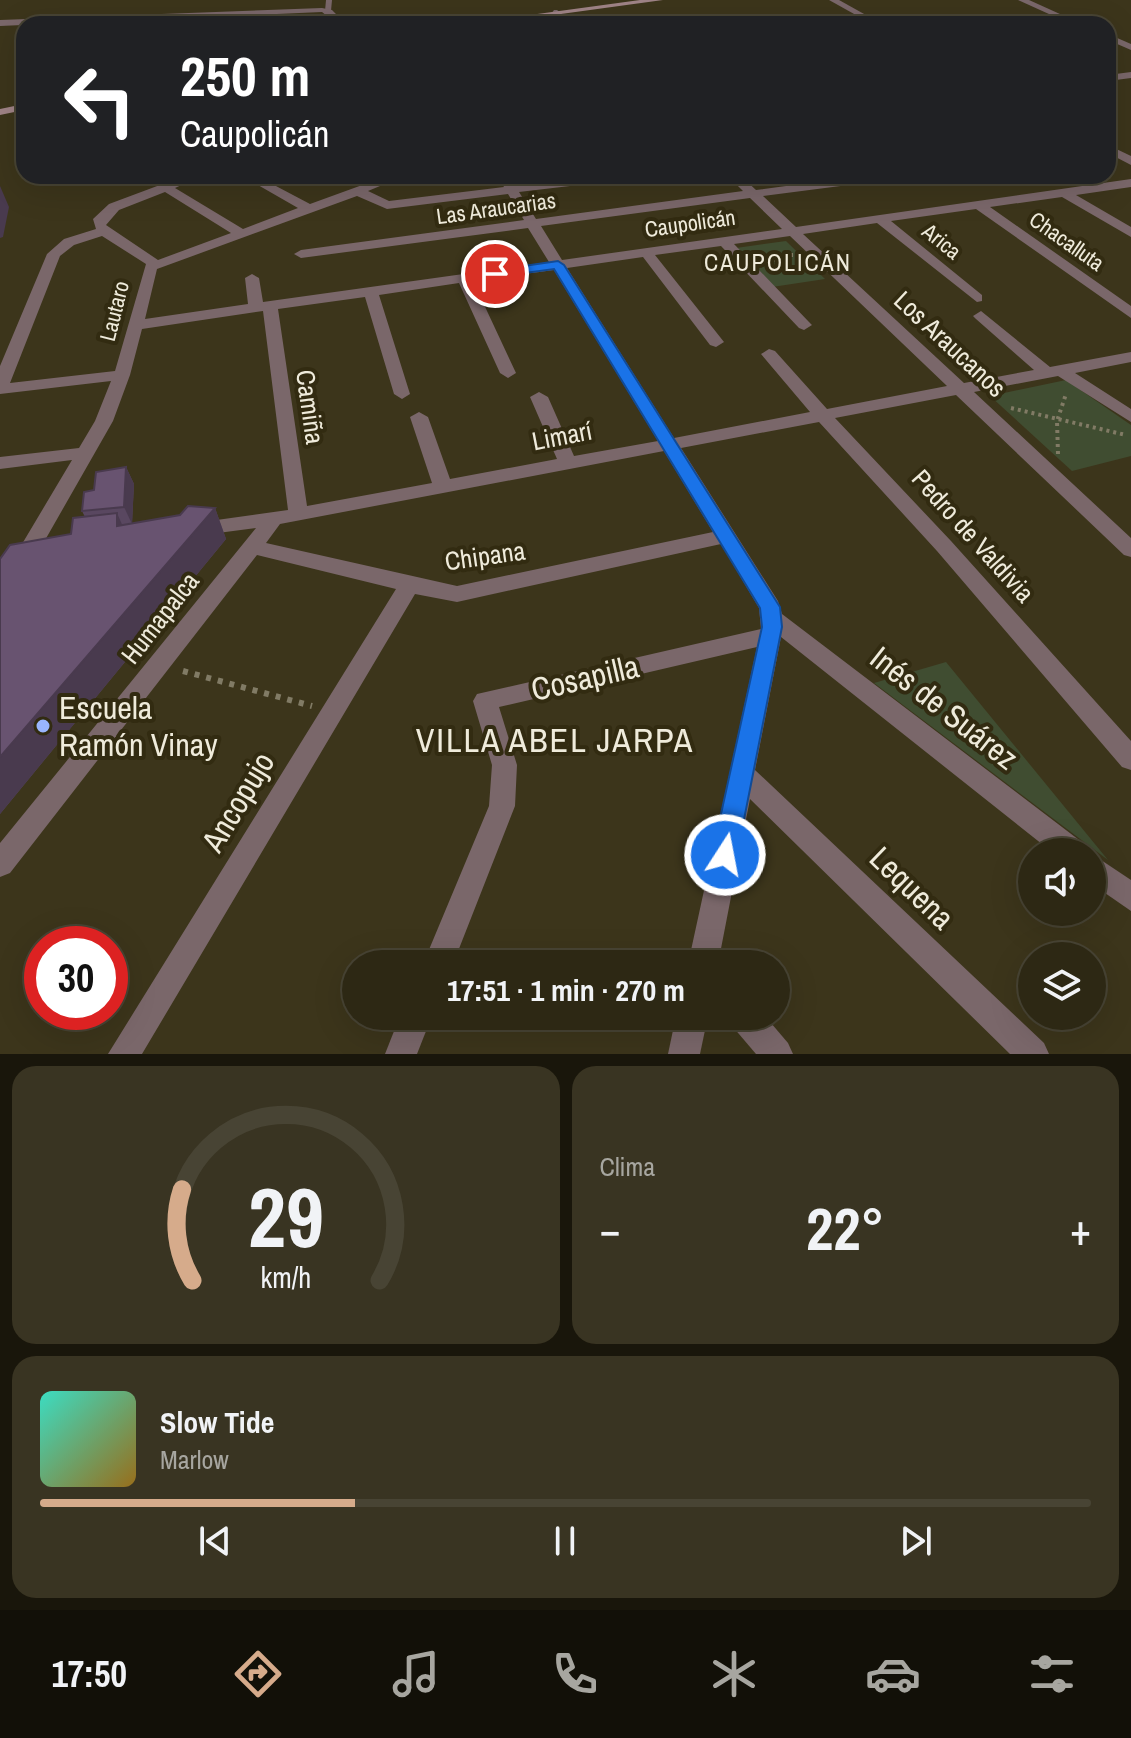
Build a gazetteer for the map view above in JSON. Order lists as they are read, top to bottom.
{
  "streets": {
    "street": [
      "Las Araucarias",
      "Caupolicán",
      "Arica",
      "Chacalluta",
      "Lautaro",
      "Los Araucanos",
      "Camiña",
      "Limarí",
      "Pedro de Valdivia",
      "Chipana",
      "Humapalca",
      "Cosapilla",
      "Inés de Suárez",
      "Ancopujo",
      "Lequena"
    ]
  },
  "crossings": [
    ["Las Araucarias", "Los Araucanos"],
    ["Caupolicán", "Arica"],
    ["Caupolicán", "Chacalluta"],
    ["Caupolicán", "Lautaro"],
    ["Caupolicán", "Los Araucanos"],
    ["Caupolicán", "Camiña"],
    ["Los Araucanos", "Limarí"],
    ["Camiña", "Limarí"],
    ["Limarí", "Pedro de Valdivia"],
    ["Limarí", "Humapalca"],
    ["Chipana", "Humapalca"],
    ["Chipana", "Ancopujo"],
    ["Cosapilla", "Inés de Suárez"]
  ],
  "districts": ["CAUPOLICÁN", "VILLA ABEL JARPA"],
  "places": ["Escuela Ramón Vinay"],
  "page": {
    "turn": ["250 m", "Caupolicán"],
    "limit": "30",
    "trip": "17:51 · 1 min · 270 m",
    "tile": "Clima",
    "heat": ["−", "22°", "+"],
    "song": ["Slow Tide", "Marlow"],
    "tabs": "17:50",
    "gauge": ["29", "km/h"]
  }
}
